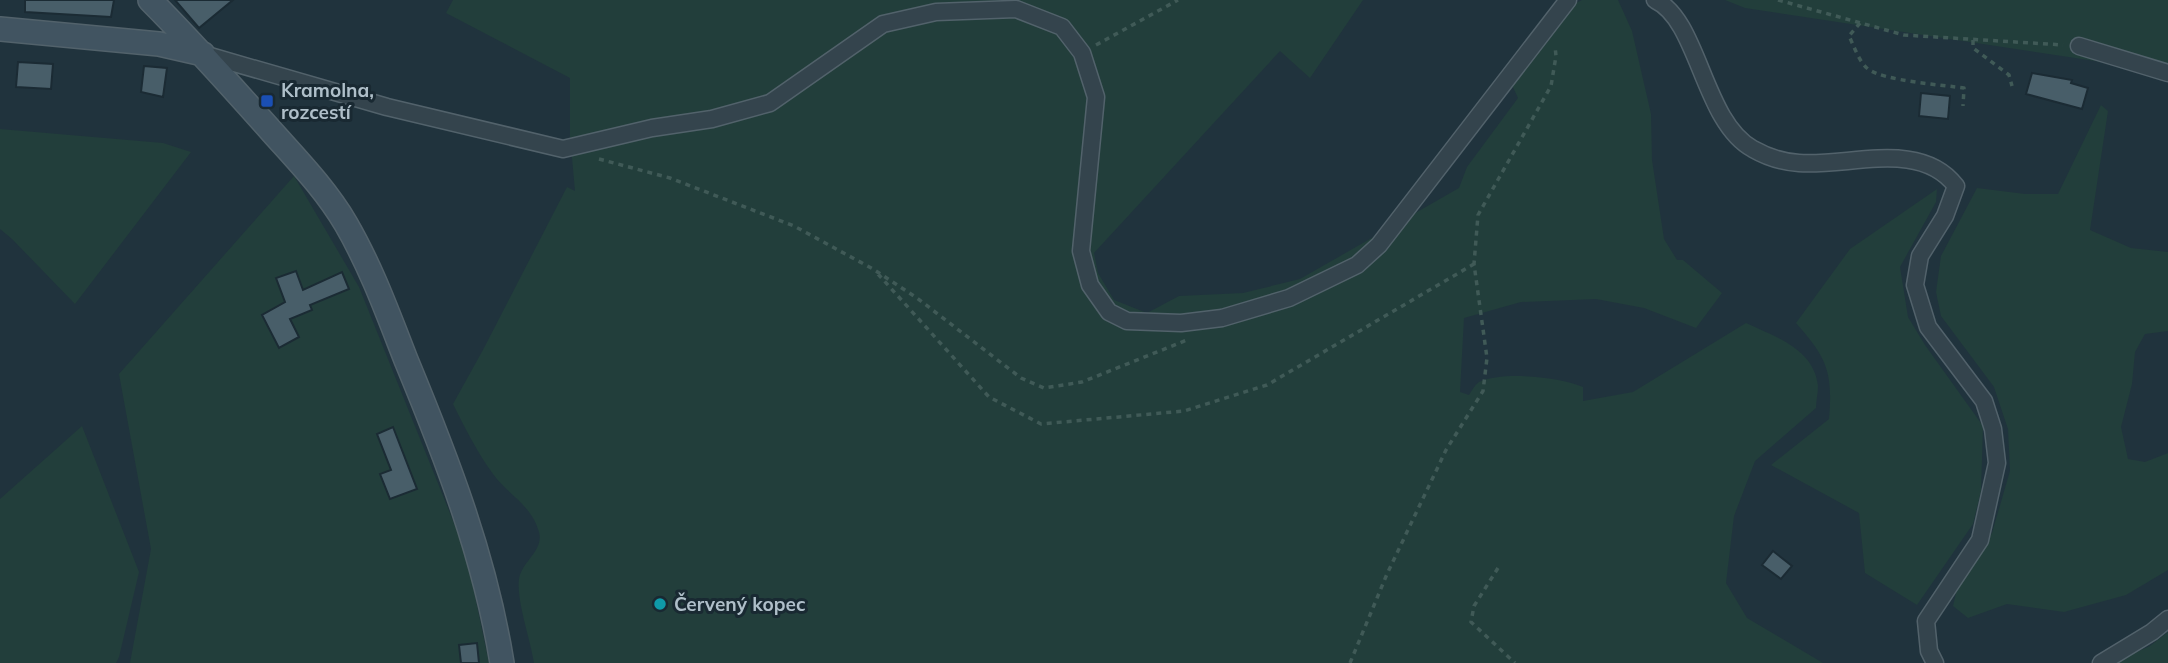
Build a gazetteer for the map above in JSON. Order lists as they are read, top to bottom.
{
  "places": {
    "transit": ["Kramolna, rozcestí"],
    "other": ["Červený kopec"]
  }
}
